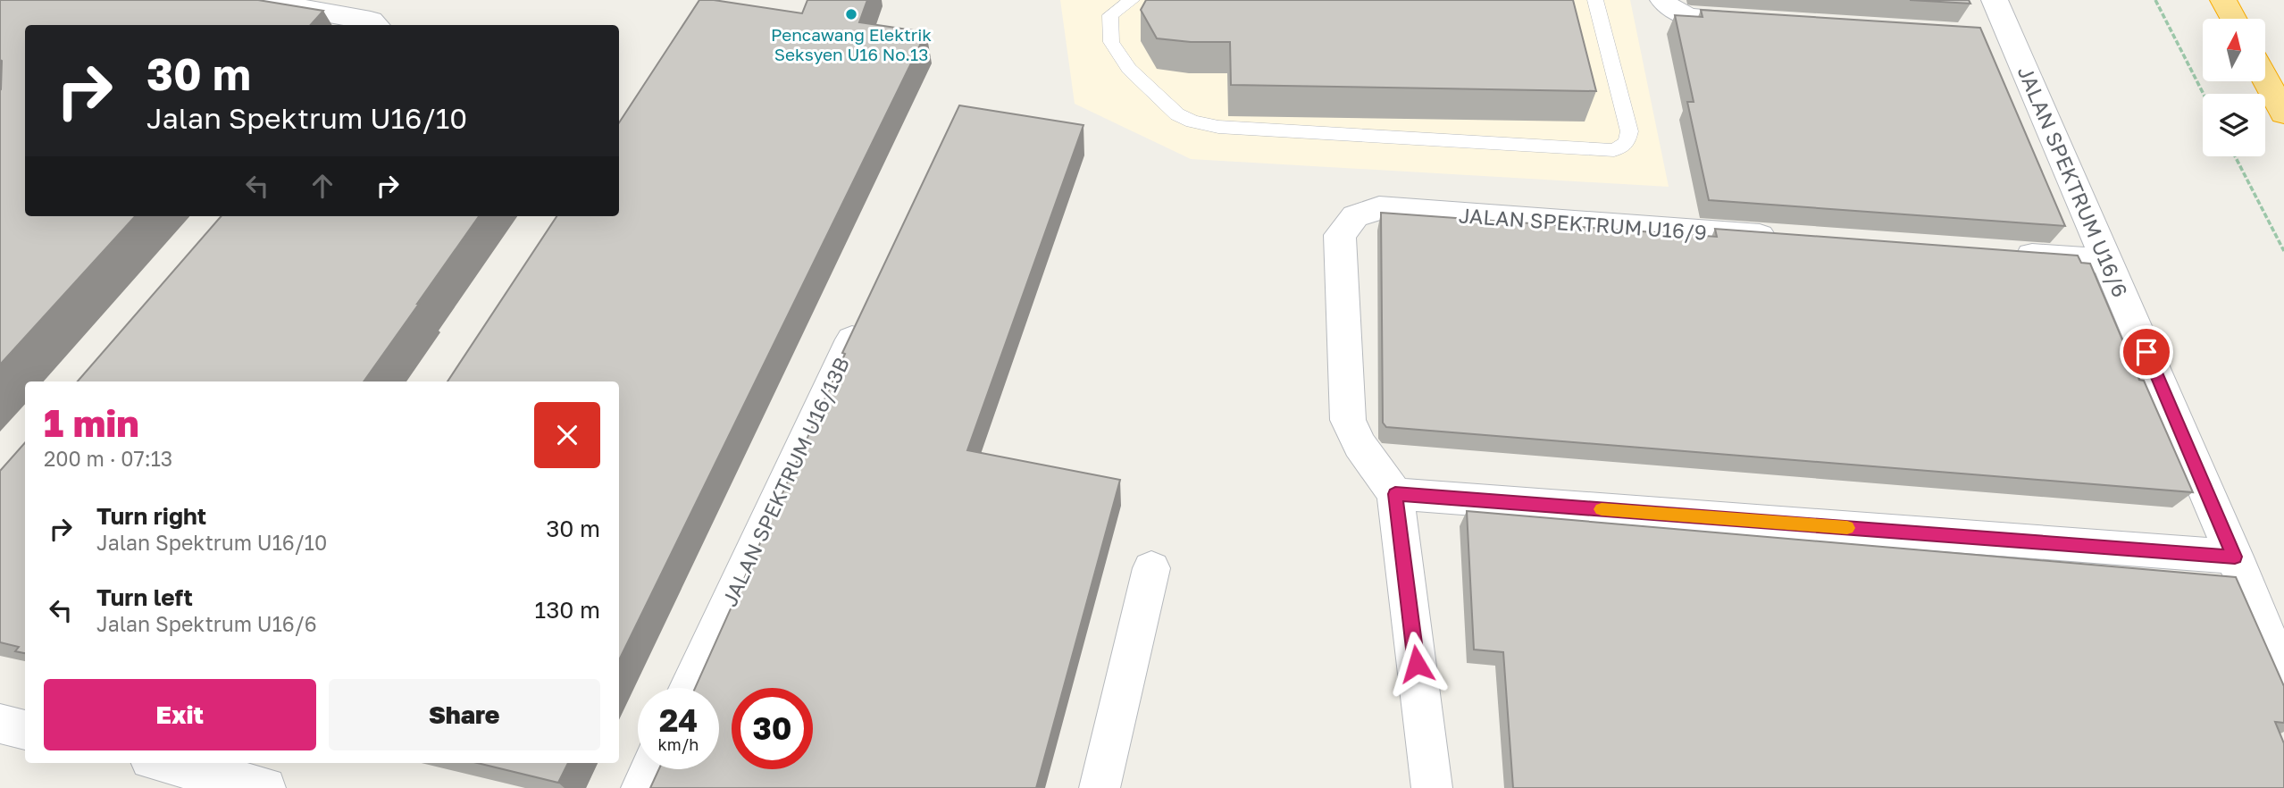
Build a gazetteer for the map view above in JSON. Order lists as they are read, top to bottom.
{
  "streets": {
    "street": ["JALAN SPEKTRUM U16/6", "JALAN SPEKTRUM U16/9", "JALAN SPEKTRUM U16/13B"]
  },
  "places": ["Pencawang Elektrik Seksyen U16 No.13"],
  "north": "top",
  "page": {
    "turn": ["30 m", "Jalan Spektrum U16/10"],
    "heading": ["1 min", "200 m · 07:13"],
    "list": [
      {
        "name": "Turn right",
        "note": "Jalan Spektrum U16/10",
        "value": "30 m"
      },
      {
        "name": "Turn left",
        "note": "Jalan Spektrum U16/6",
        "value": "130 m"
      }
    ],
    "buttons": ["Exit", "Share"],
    "speed": "24 km/h",
    "limit": "30"
  }
}
